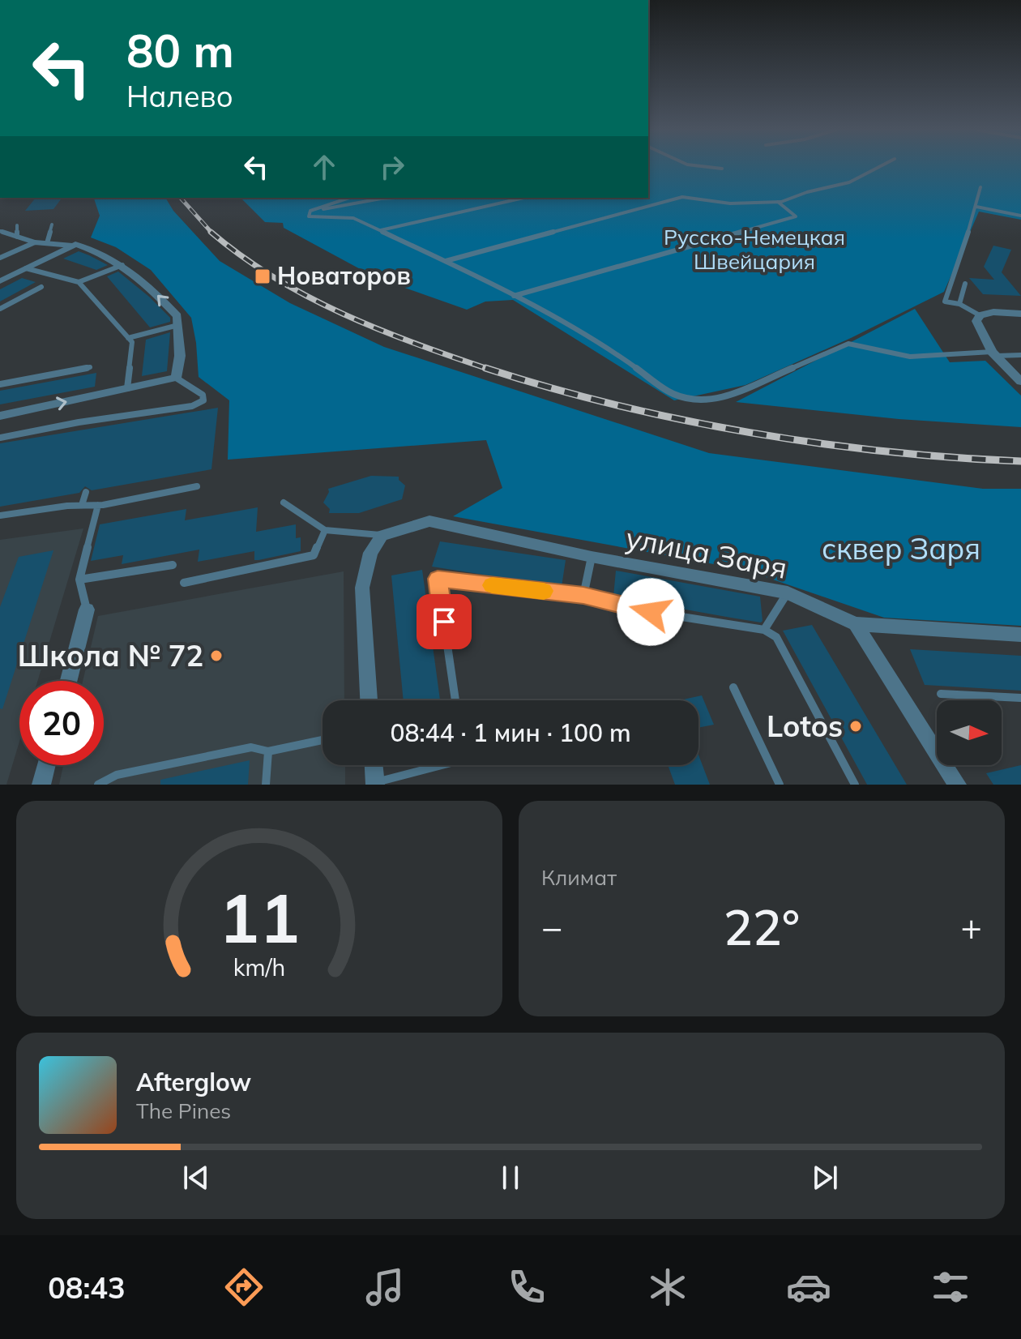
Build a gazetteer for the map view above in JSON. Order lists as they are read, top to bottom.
{
  "streets": {
    "street": ["улица Заря"]
  },
  "parks": ["Русско-Немецкая Швейцария", "сквер Заря"],
  "places": {
    "transit": ["Новаторов"],
    "other": ["Школа № 72", "Lotos"]
  },
  "north": "right",
  "page": {
    "turn": ["80 m", "Налево"],
    "limit": "20",
    "trip": "08:44 · 1 мин · 100 m",
    "tile": "Климат",
    "heat": ["−", "22°", "+"],
    "song": ["Afterglow", "The Pines"],
    "tabs": "08:43",
    "gauge": ["11", "km/h"]
  }
}
